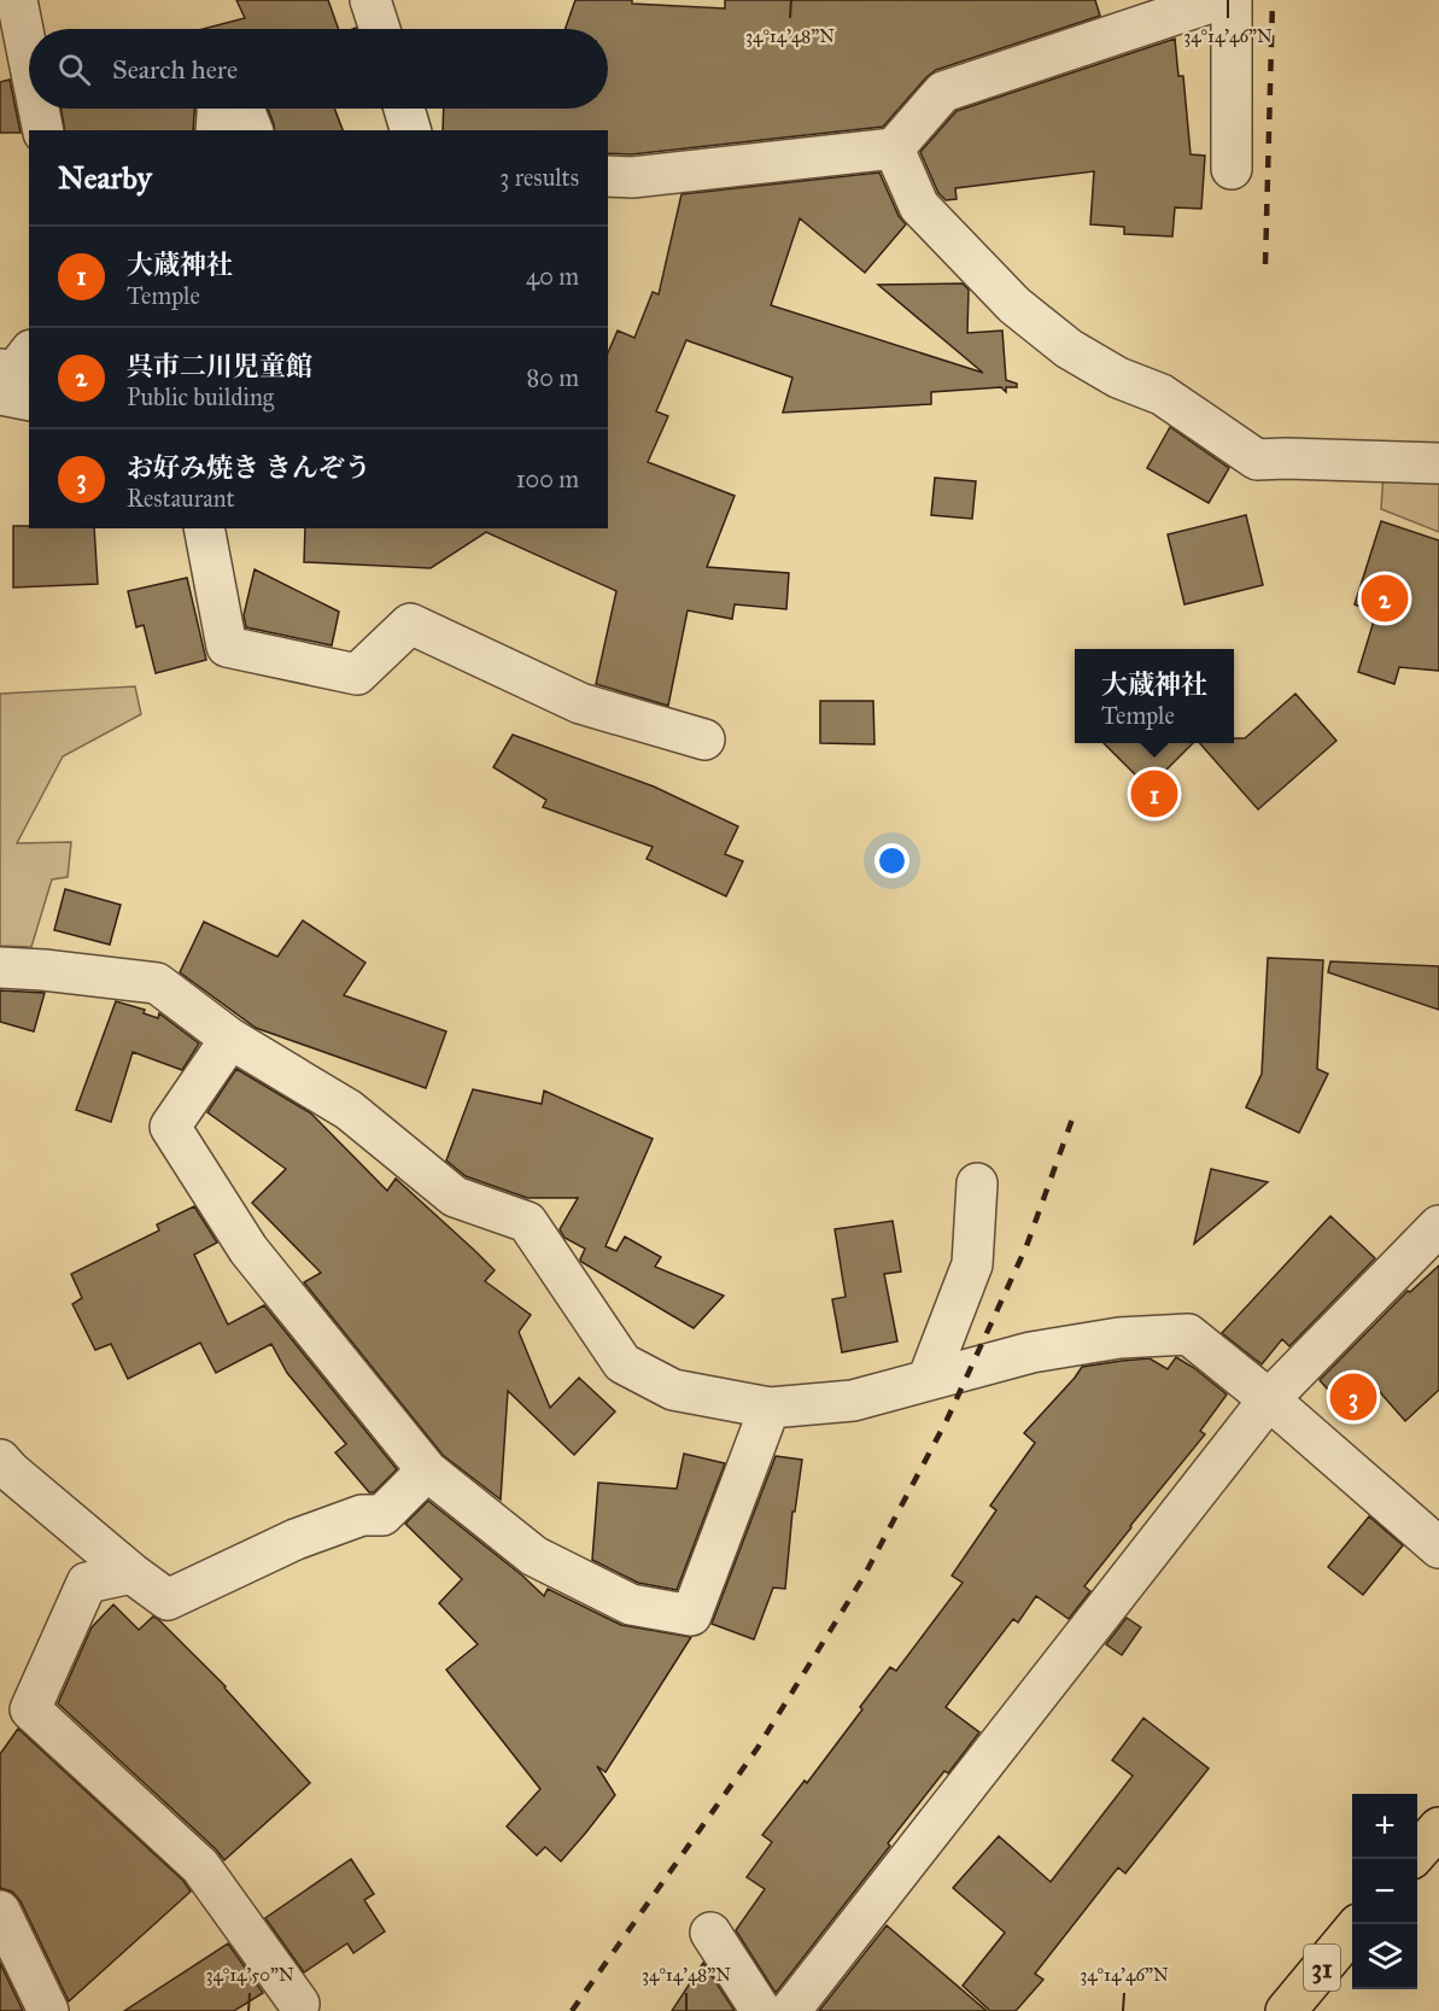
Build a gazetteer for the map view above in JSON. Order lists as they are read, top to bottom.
{
  "streets": {
    "highway": ["31"]
  },
  "page": {
    "search": "Search here",
    "heading": ["Nearby", "3 results"],
    "list": [
      {
        "mark": "1",
        "name": "大蔵神社",
        "note": "Temple",
        "value": "40 m"
      },
      {
        "mark": "2",
        "name": "呉市二川児童館",
        "note": "Public building",
        "value": "80 m"
      },
      {
        "mark": "3",
        "name": "お好み焼き きんぞう",
        "note": "Restaurant",
        "value": "100 m"
      }
    ],
    "pins": ["2", "1", "3"],
    "popup": ["大蔵神社", "Temple"],
    "map_buttons": ["+", "−"]
  },
  "coordinates": ["34°14'48\"N", "34°14'46\"N", "34°14'50\"N"]
}
